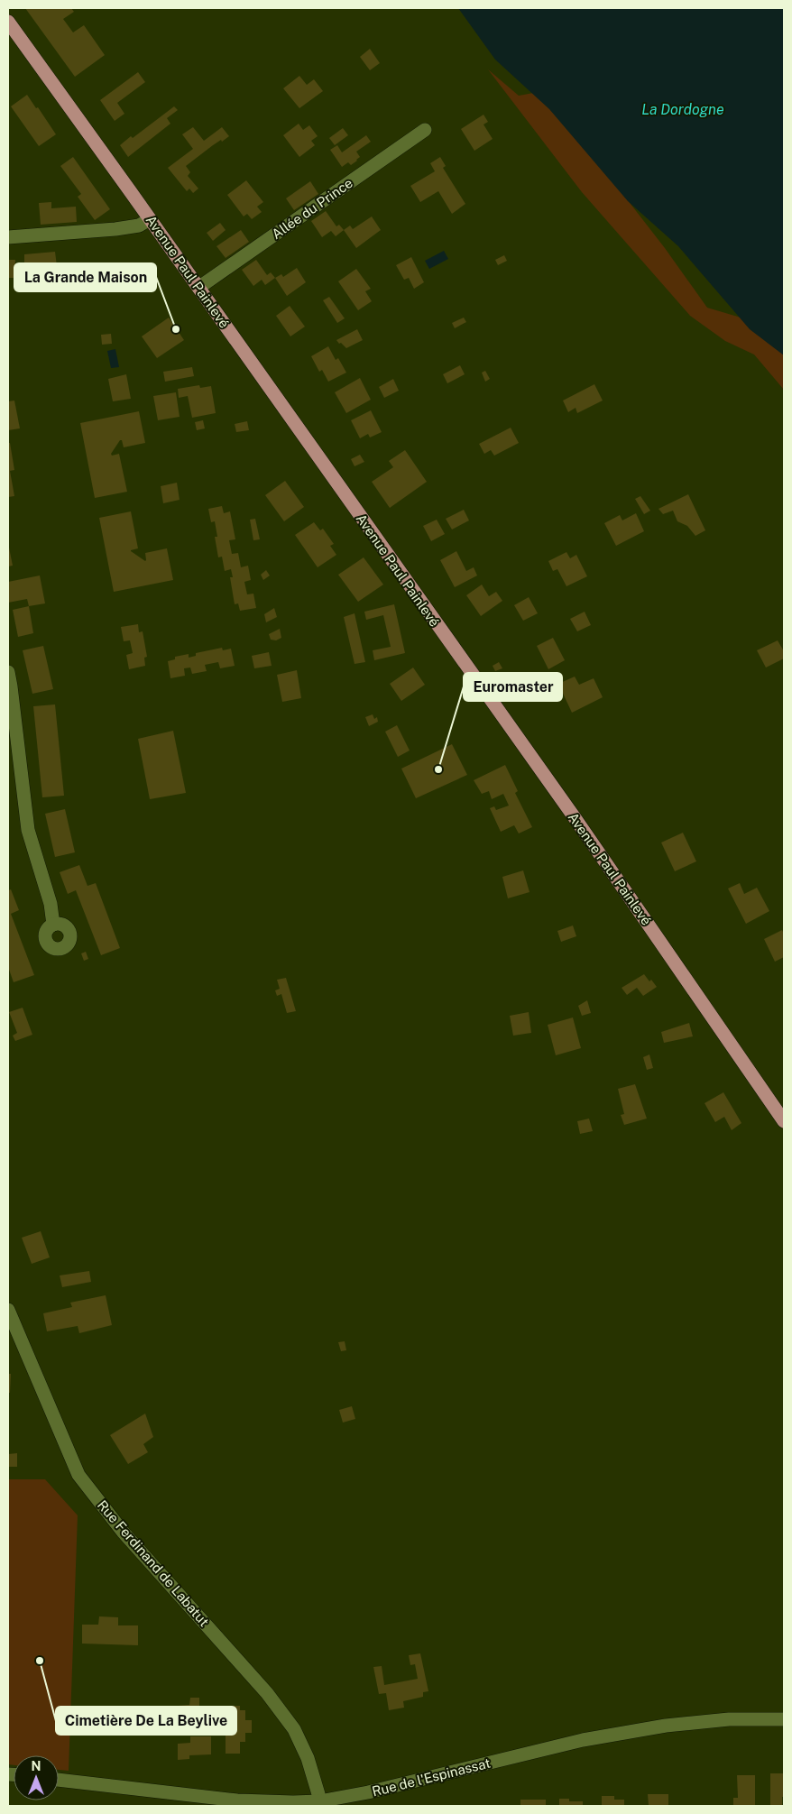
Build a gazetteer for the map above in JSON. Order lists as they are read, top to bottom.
{
  "streets": {
    "main road": ["Avenue Paul Painlevé"],
    "street": ["Allée du Prince", "Rue Ferdinand de Labatut", "Rue de l'Espinassat"]
  },
  "crossings": [
    ["Allée du Prince", "Avenue Paul Painlevé"],
    ["Rue Ferdinand de Labatut", "Rue de l'Espinassat"]
  ],
  "water": ["La Dordogne"],
  "places": ["La Grande Maison", "Euromaster", "Cimetière De La Beylive"],
  "north": "top"
}
